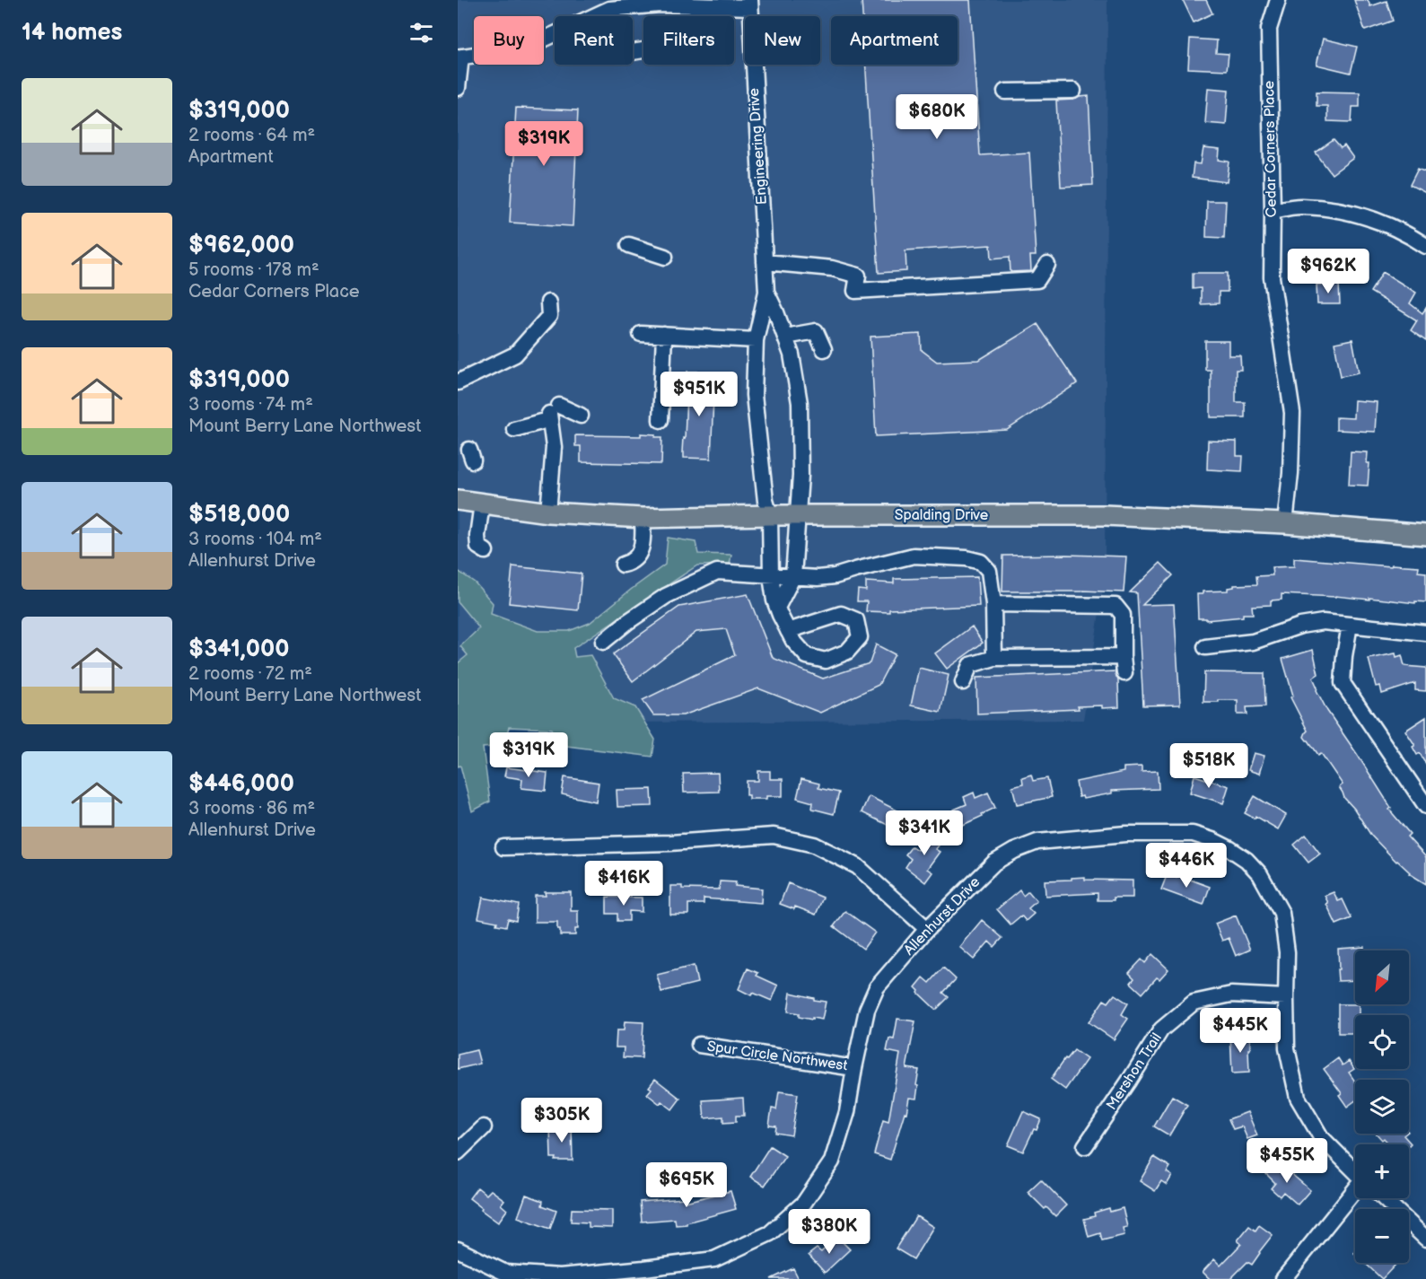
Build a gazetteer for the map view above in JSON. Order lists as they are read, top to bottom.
{
  "streets": {
    "main road": ["Spalding Drive"],
    "street": [
      "Engineering Drive",
      "Cedar Corners Place",
      "Allenhurst Drive",
      "Spur Circle Northwest",
      "Mershon Trail"
    ]
  },
  "crossings": [
    ["Engineering Drive", "Spalding Drive"],
    ["Cedar Corners Place", "Spalding Drive"],
    ["Allenhurst Drive", "Spur Circle Northwest"],
    ["Allenhurst Drive", "Mershon Trail"]
  ],
  "north": "bottom left",
  "page": {
    "heading": "14 homes",
    "chip": [
      "Buy",
      "Rent",
      "Filters",
      "New",
      "Apartment"
    ],
    "list": [
      {
        "name": "$319,000",
        "note": "2 rooms · 64 m² · Apartment"
      },
      {
        "name": "$962,000",
        "note": "5 rooms · 178 m² · Cedar Corners Place"
      },
      {
        "name": "$319,000",
        "note": "3 rooms · 74 m² · Mount Berry Lane Northwest"
      },
      {
        "name": "$518,000",
        "note": "3 rooms · 104 m² · Allenhurst Drive"
      },
      {
        "name": "$341,000",
        "note": "2 rooms · 72 m² · Mount Berry Lane Northwest"
      },
      {
        "name": "$446,000",
        "note": "3 rooms · 86 m² · Allenhurst Drive"
      }
    ],
    "price": [
      "$680K",
      "$319K",
      "$962K",
      "$951K",
      "$319K",
      "$518K",
      "$341K",
      "$446K",
      "$416K",
      "$445K",
      "$305K",
      "$455K",
      "$695K",
      "$380K"
    ],
    "map_buttons": ["+", "−"]
  }
}
